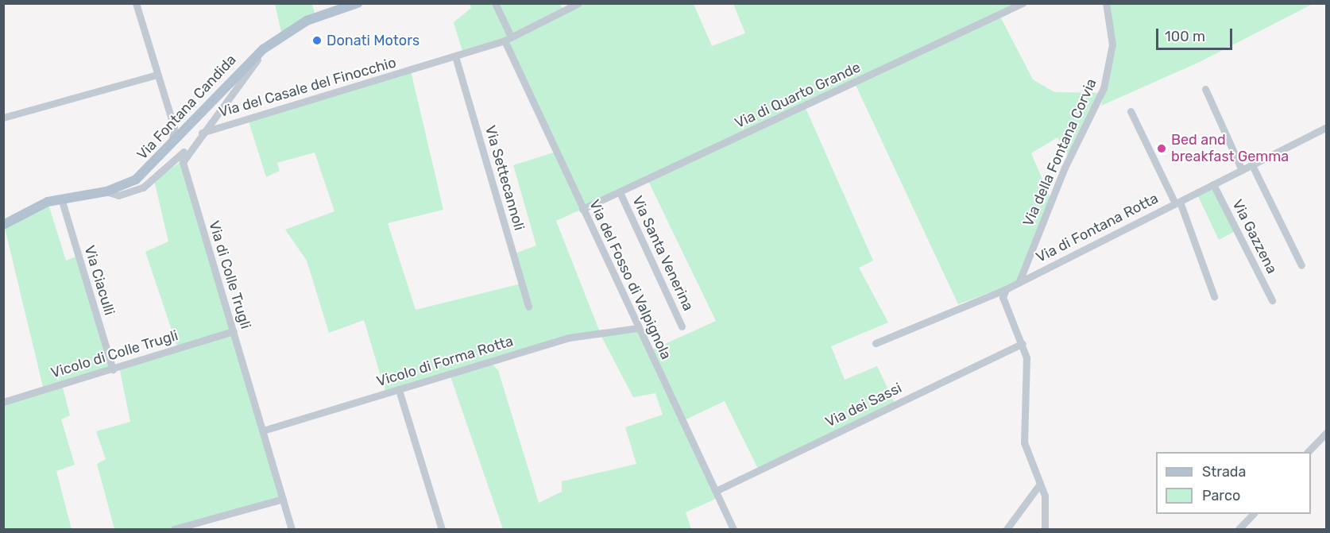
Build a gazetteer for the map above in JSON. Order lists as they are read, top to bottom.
{
  "streets": {
    "main road": ["Via Fontana Candida"],
    "street": [
      "Via del Casale del Finocchio",
      "Via di Quarto Grande",
      "Via della Fontana Corvia",
      "Via Settecannoli",
      "Via di Fontana Rotta",
      "Via Gazzena",
      "Via Santa Venerina",
      "Via di Colle Trugli",
      "Via del Fosso di Valpignola",
      "Via Ciaculli",
      "Vicolo di Colle Trugli",
      "Vicolo di Forma Rotta",
      "Via dei Sassi"
    ]
  },
  "crossings": [
    ["Via del Casale del Finocchio", "Via Settecannoli"],
    ["Via del Casale del Finocchio", "Via di Colle Trugli"],
    ["Via del Casale del Finocchio", "Via del Fosso di Valpignola"],
    ["Via di Quarto Grande", "Via Santa Venerina"],
    ["Via di Quarto Grande", "Via del Fosso di Valpignola"],
    ["Via Fontana Candida", "Via di Colle Trugli"],
    ["Via Fontana Candida", "Via Ciaculli"],
    ["Via della Fontana Corvia", "Via di Fontana Rotta"],
    ["Via di Fontana Rotta", "Via Gazzena"],
    ["Via di Colle Trugli", "Vicolo di Colle Trugli"],
    ["Via di Colle Trugli", "Vicolo di Forma Rotta"],
    ["Via del Fosso di Valpignola", "Vicolo di Forma Rotta"],
    ["Via del Fosso di Valpignola", "Via dei Sassi"],
    ["Via Ciaculli", "Vicolo di Colle Trugli"]
  ],
  "places": ["Donati Motors", "Bed and breakfast Gemma"],
  "legend": ["Strada", "Parco"],
  "scale_bar": "100 m"
}
